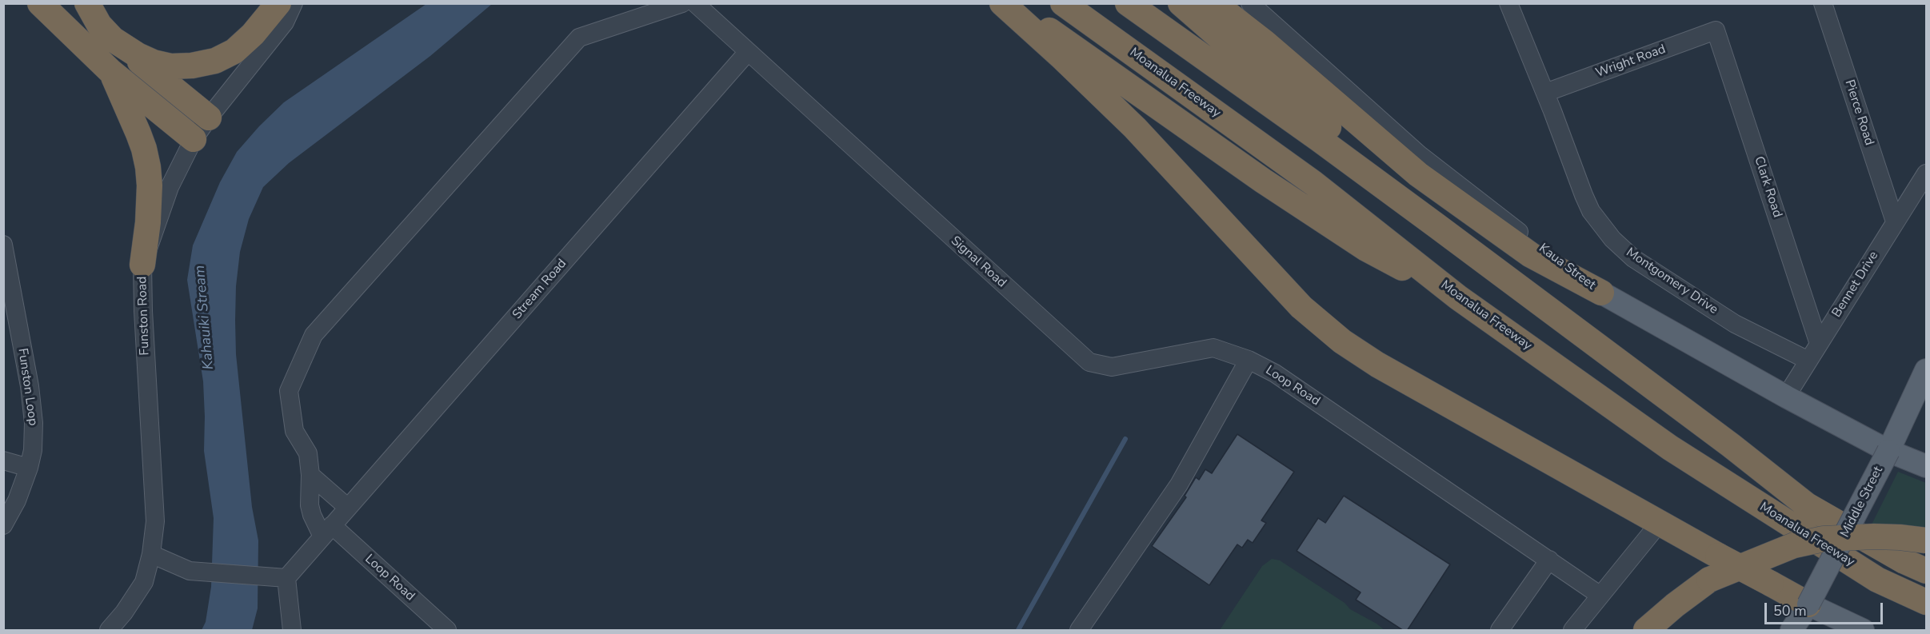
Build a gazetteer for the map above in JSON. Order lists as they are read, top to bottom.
{
  "streets": {
    "highway": ["Moanalua Freeway"],
    "main road": ["Kaua Street", "Middle Street"],
    "street": [
      "Wright Road",
      "Pierce Road",
      "Clark Road",
      "Signal Road",
      "Montgomery Drive",
      "Bennet Drive",
      "Stream Road",
      "Funston Road",
      "Loop Road",
      "Funston Loop"
    ]
  },
  "crossings": [
    ["Wright Road", "Clark Road"],
    ["Wright Road", "Montgomery Drive"],
    ["Pierce Road", "Bennet Drive"],
    ["Clark Road", "Bennet Drive"],
    ["Signal Road", "Stream Road"],
    ["Signal Road", "Loop Road"],
    ["Kaua Street", "Bennet Drive"],
    ["Kaua Street", "Middle Street"],
    ["Montgomery Drive", "Bennet Drive"],
    ["Stream Road", "Loop Road"]
  ],
  "water": ["Kahauiki Stream"],
  "scale_bar": "50 m"
}
